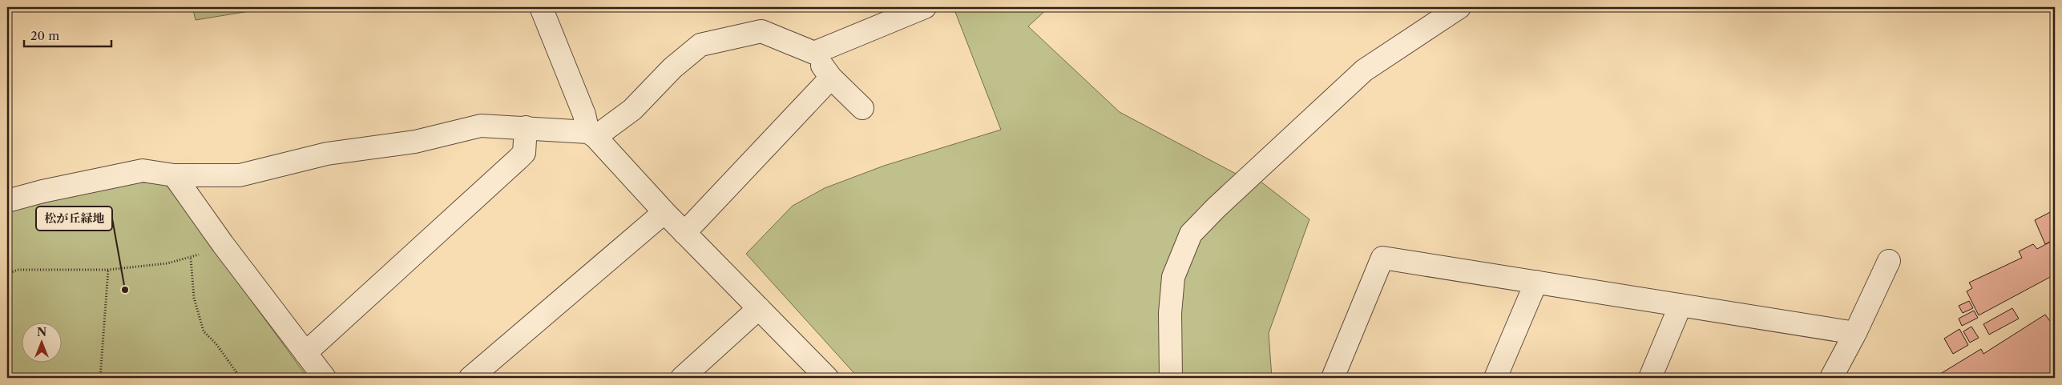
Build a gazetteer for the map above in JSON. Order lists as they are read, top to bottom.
{
  "places": ["松が丘緑地"],
  "scale_bar": "20 m",
  "north": "top"
}
